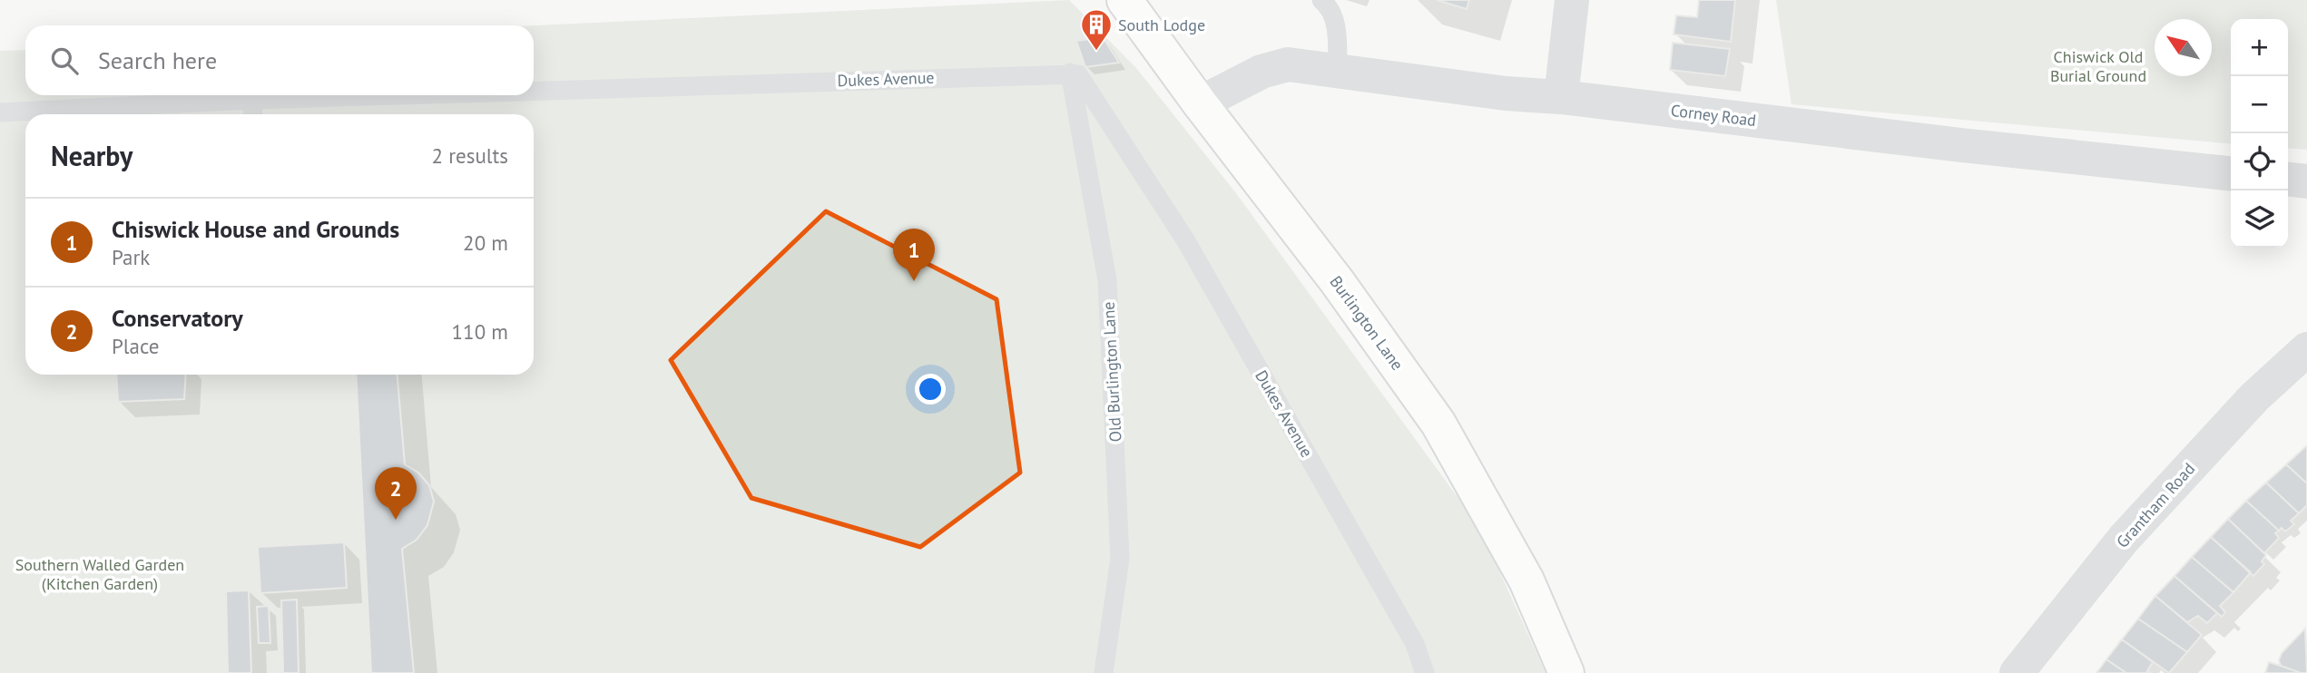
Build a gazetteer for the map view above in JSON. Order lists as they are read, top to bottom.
{
  "streets": {
    "highway": ["Burlington Lane"],
    "street": ["Corney Road", "Grantham Road"],
    "lane": ["Dukes Avenue", "Old Burlington Lane"]
  },
  "crossings": [
    ["Dukes Avenue", "Old Burlington Lane"],
    ["Corney Road", "Burlington Lane"]
  ],
  "parks": ["Chiswick Old Burial Ground", "Southern Walled Garden (Kitchen Garden)"],
  "places": {
    "building": ["South Lodge"]
  },
  "north": "top left",
  "page": {
    "map_buttons": ["+", "−"],
    "search": "Search here",
    "heading": ["Nearby", "2 results"],
    "list": [
      {
        "mark": "1",
        "name": "Chiswick House and Grounds",
        "note": "Park",
        "value": "20 m"
      },
      {
        "mark": "2",
        "name": "Conservatory",
        "note": "Place",
        "value": "110 m"
      }
    ],
    "pins": ["1", "2"]
  }
}
